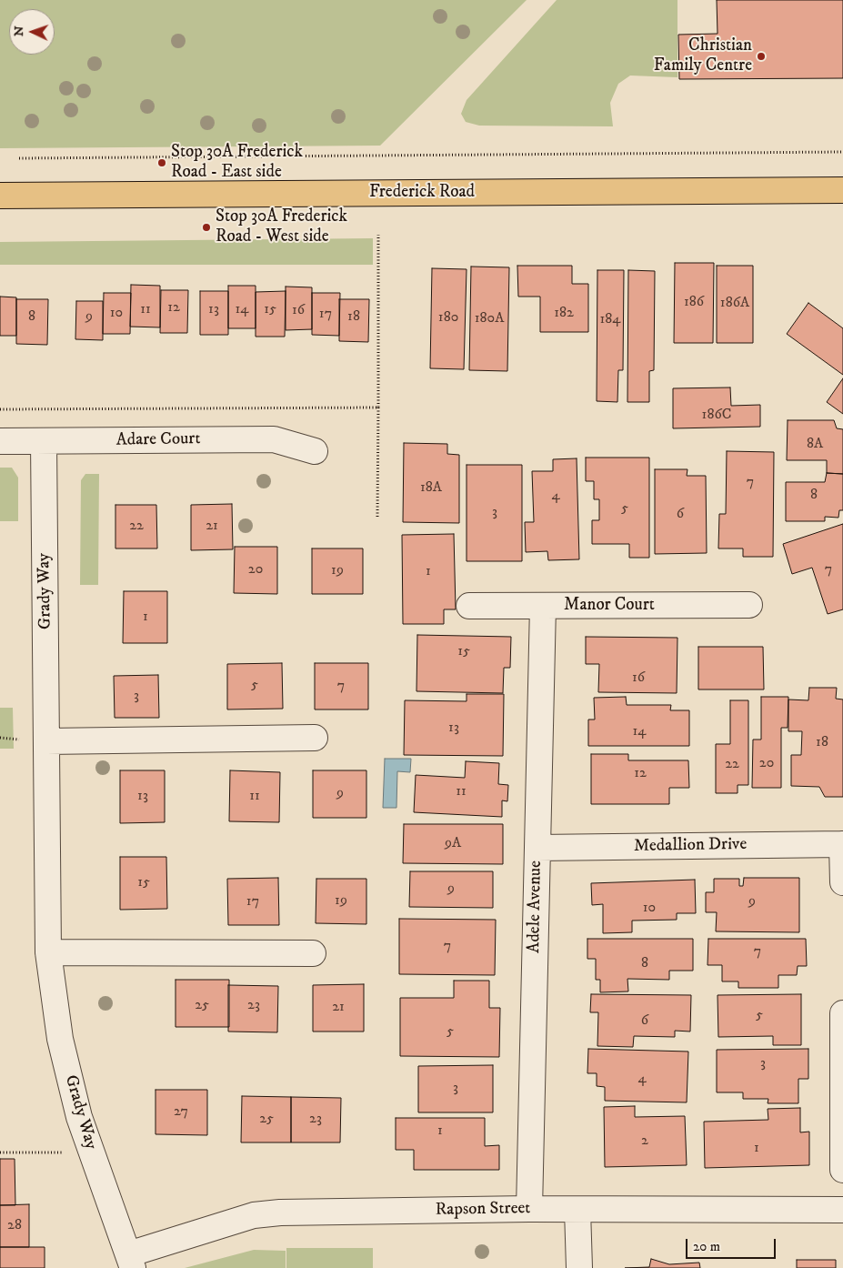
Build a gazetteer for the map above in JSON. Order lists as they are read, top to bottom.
{
  "streets": {
    "main road": ["Frederick Road"],
    "street": [
      "Adare Court",
      "Grady Way",
      "Manor Court",
      "Medallion Drive",
      "Adele Avenue",
      "Rapson Street"
    ]
  },
  "crossings": [
    ["Adare Court", "Grady Way"],
    ["Grady Way", "Rapson Street"],
    ["Manor Court", "Adele Avenue"],
    ["Medallion Drive", "Adele Avenue"],
    ["Adele Avenue", "Rapson Street"]
  ],
  "places": ["Christian Family Centre", "Stop 30A Frederick Road - East side", "Stop 30A Frederick Road - West side"],
  "house_numbers": [
    "186",
    "186A",
    "12",
    "11",
    "13",
    "14",
    "15",
    "16",
    "10",
    "182",
    "17",
    "8",
    "9",
    "18",
    "180",
    "180A",
    "184",
    "186C",
    "8A",
    "7",
    "18A",
    "8",
    "4",
    "5",
    "3",
    "6",
    "22",
    "21",
    "20",
    "7",
    "19",
    "1",
    "1",
    "15",
    "16",
    "5",
    "7",
    "3",
    "13",
    "14",
    "18",
    "20",
    "22",
    "12",
    "11",
    "9",
    "13",
    "11",
    "9A",
    "15",
    "9",
    "19",
    "17",
    "9",
    "10",
    "7",
    "7",
    "8",
    "25",
    "23",
    "21",
    "5",
    "6",
    "5",
    "3",
    "4",
    "3",
    "27",
    "25",
    "23",
    "1",
    "2",
    "1",
    "28"
  ],
  "scale_bar": "20 m",
  "north": "left"
}
